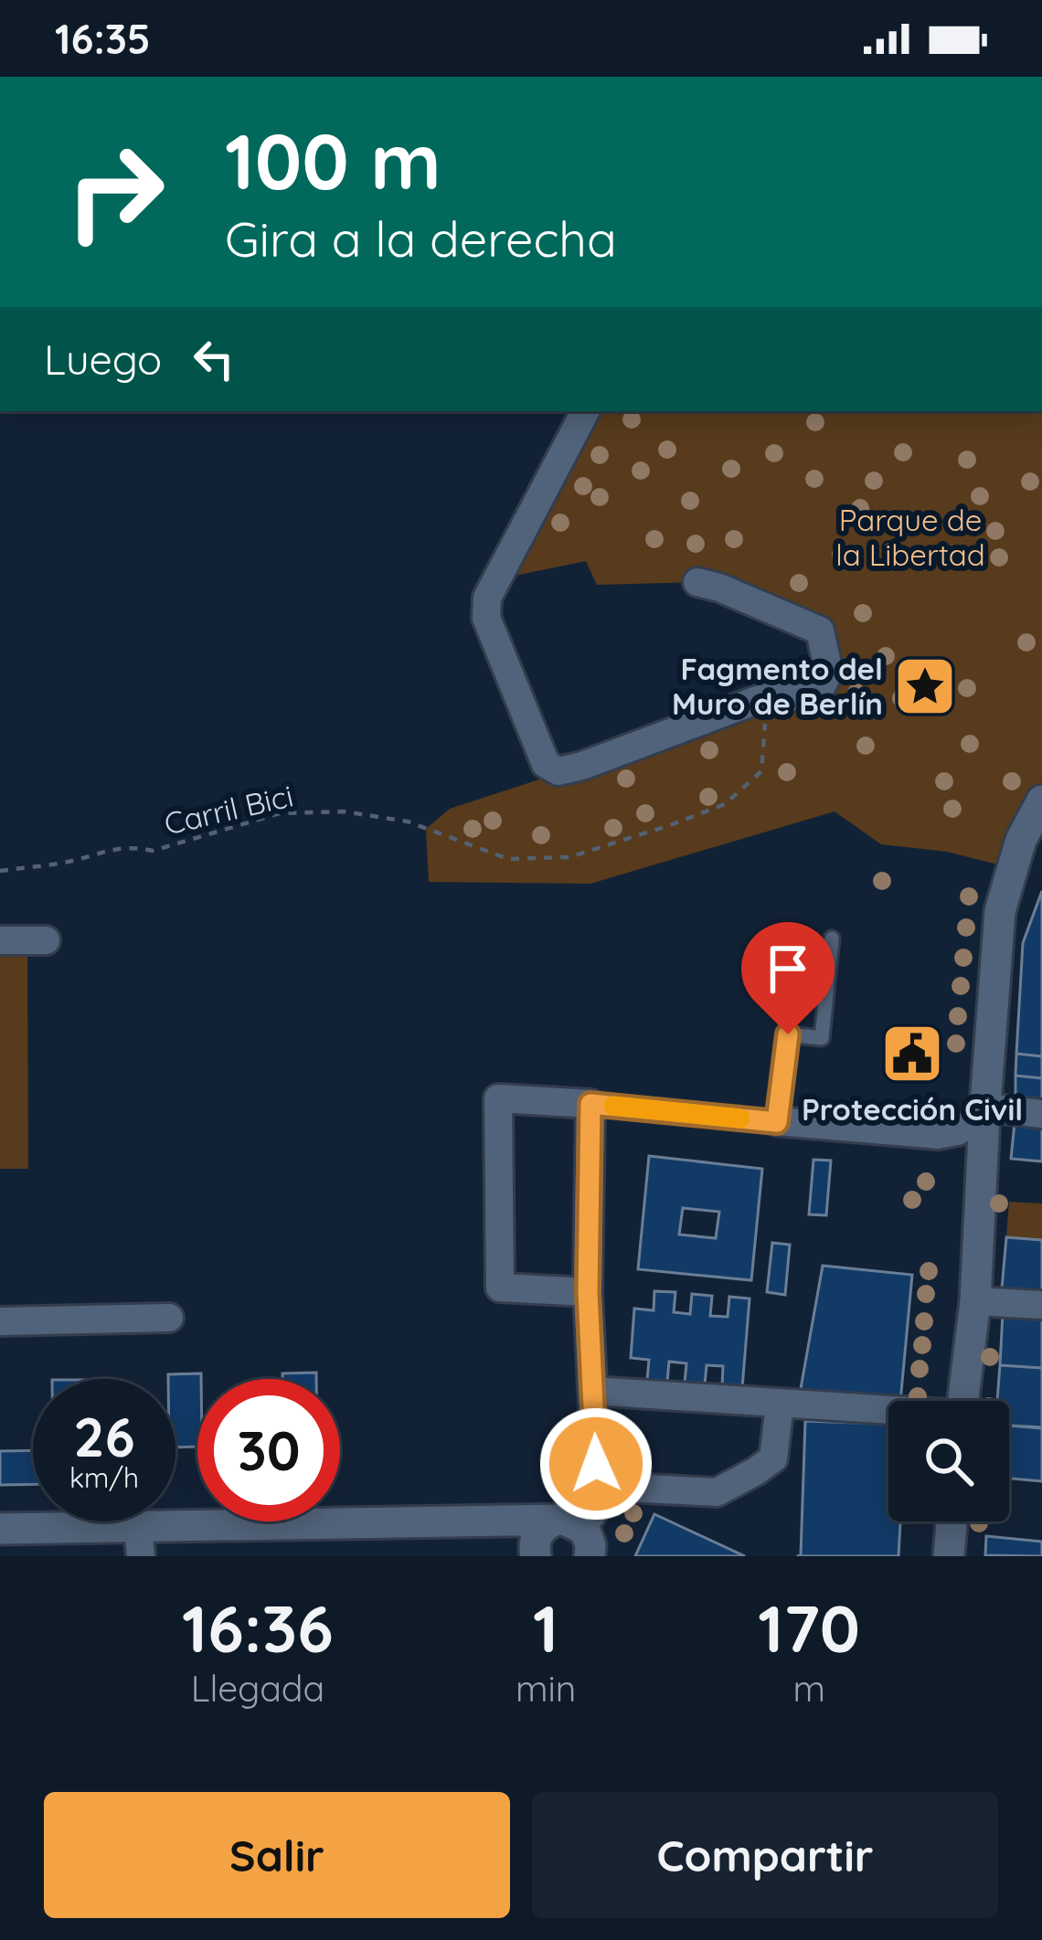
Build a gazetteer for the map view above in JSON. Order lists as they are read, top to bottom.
{
  "streets": {
    "path": ["Carril Bici"]
  },
  "parks": ["Parque de la Libertad"],
  "places": {
    "place": ["Fagmento del Muro de Berlín"],
    "public building": ["Protección Civil"]
  },
  "page": {
    "status": "16:35",
    "turn": ["100 m", "Gira a la derecha"],
    "then": "Luego",
    "speed": "26 km/h",
    "limit": "30",
    "eta": [
      "16:36",
      "Llegada",
      "1",
      "min",
      "170",
      "m"
    ],
    "buttons": ["Salir", "Compartir"]
  }
}
